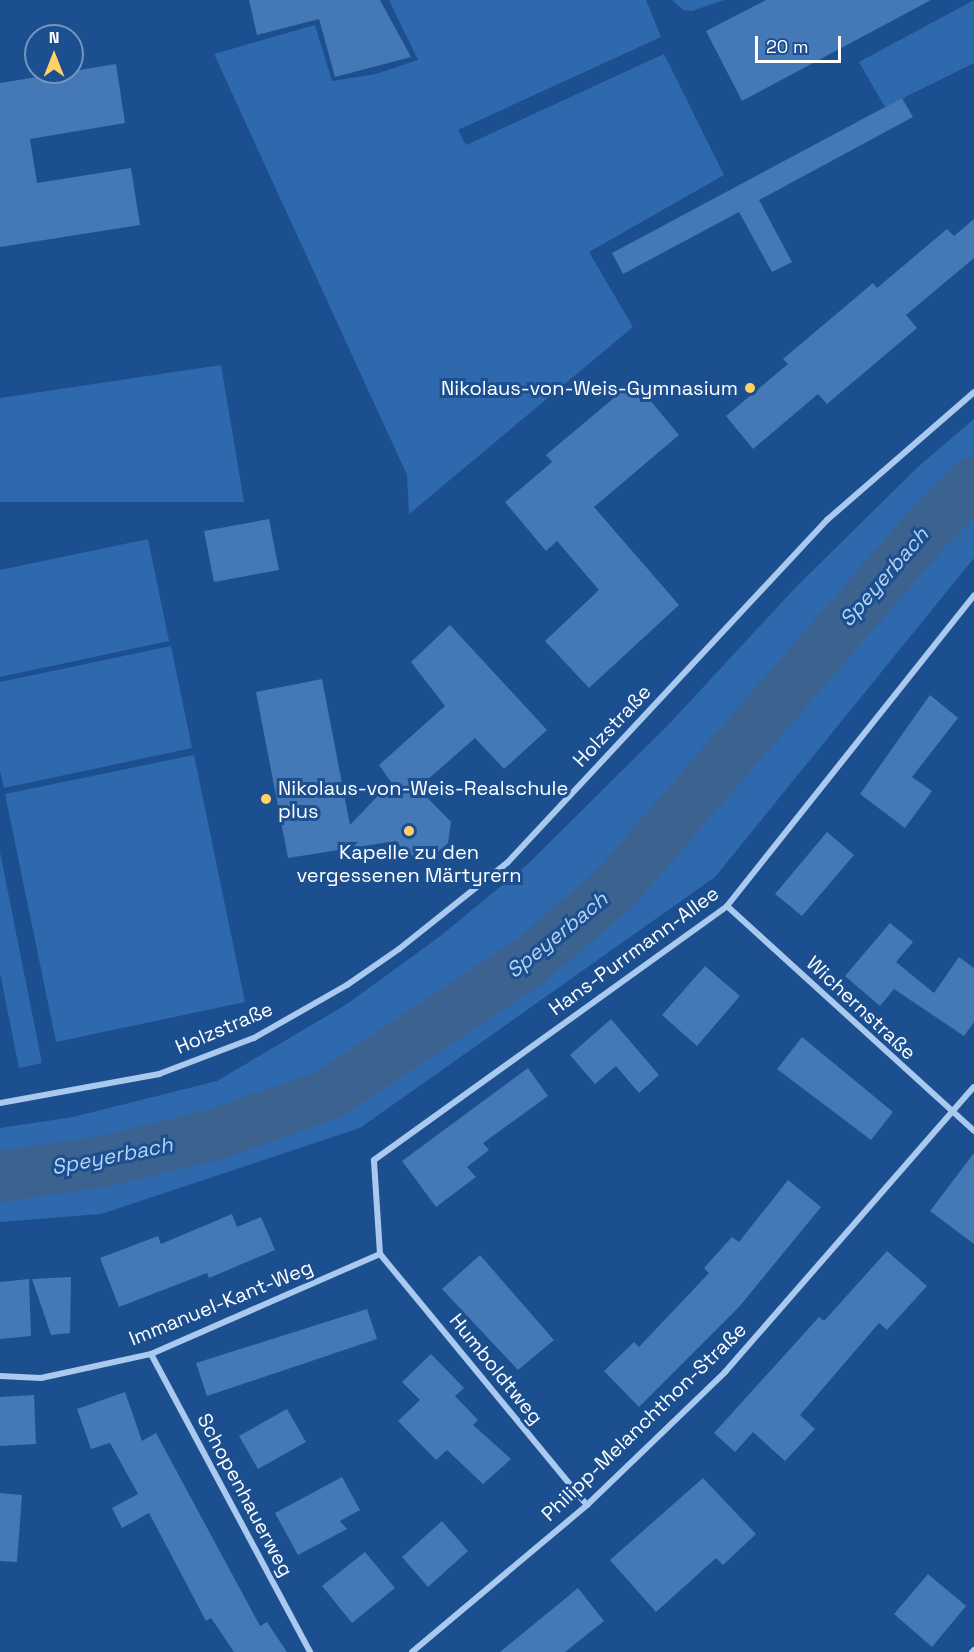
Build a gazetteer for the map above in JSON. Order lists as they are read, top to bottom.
{
  "streets": {
    "street": [
      "Holzstraße",
      "Hans-Purrmann-Allee",
      "Wichernstraße",
      "Immanuel-Kant-Weg",
      "Humboldtweg",
      "Philipp-Melanchthon-Straße",
      "Schopenhauerweg"
    ]
  },
  "crossings": [
    ["Hans-Purrmann-Allee", "Wichernstraße"],
    ["Hans-Purrmann-Allee", "Immanuel-Kant-Weg"],
    ["Hans-Purrmann-Allee", "Humboldtweg"],
    ["Wichernstraße", "Philipp-Melanchthon-Straße"],
    ["Immanuel-Kant-Weg", "Humboldtweg"],
    ["Immanuel-Kant-Weg", "Schopenhauerweg"],
    ["Humboldtweg", "Philipp-Melanchthon-Straße"]
  ],
  "water": ["Speyerbach"],
  "places": ["Nikolaus-von-Weis-Gymnasium", "Nikolaus-von-Weis-Realschule plus", "Kapelle zu den vergessenen Märtyrern"],
  "scale_bar": "20 m",
  "north": "top"
}
